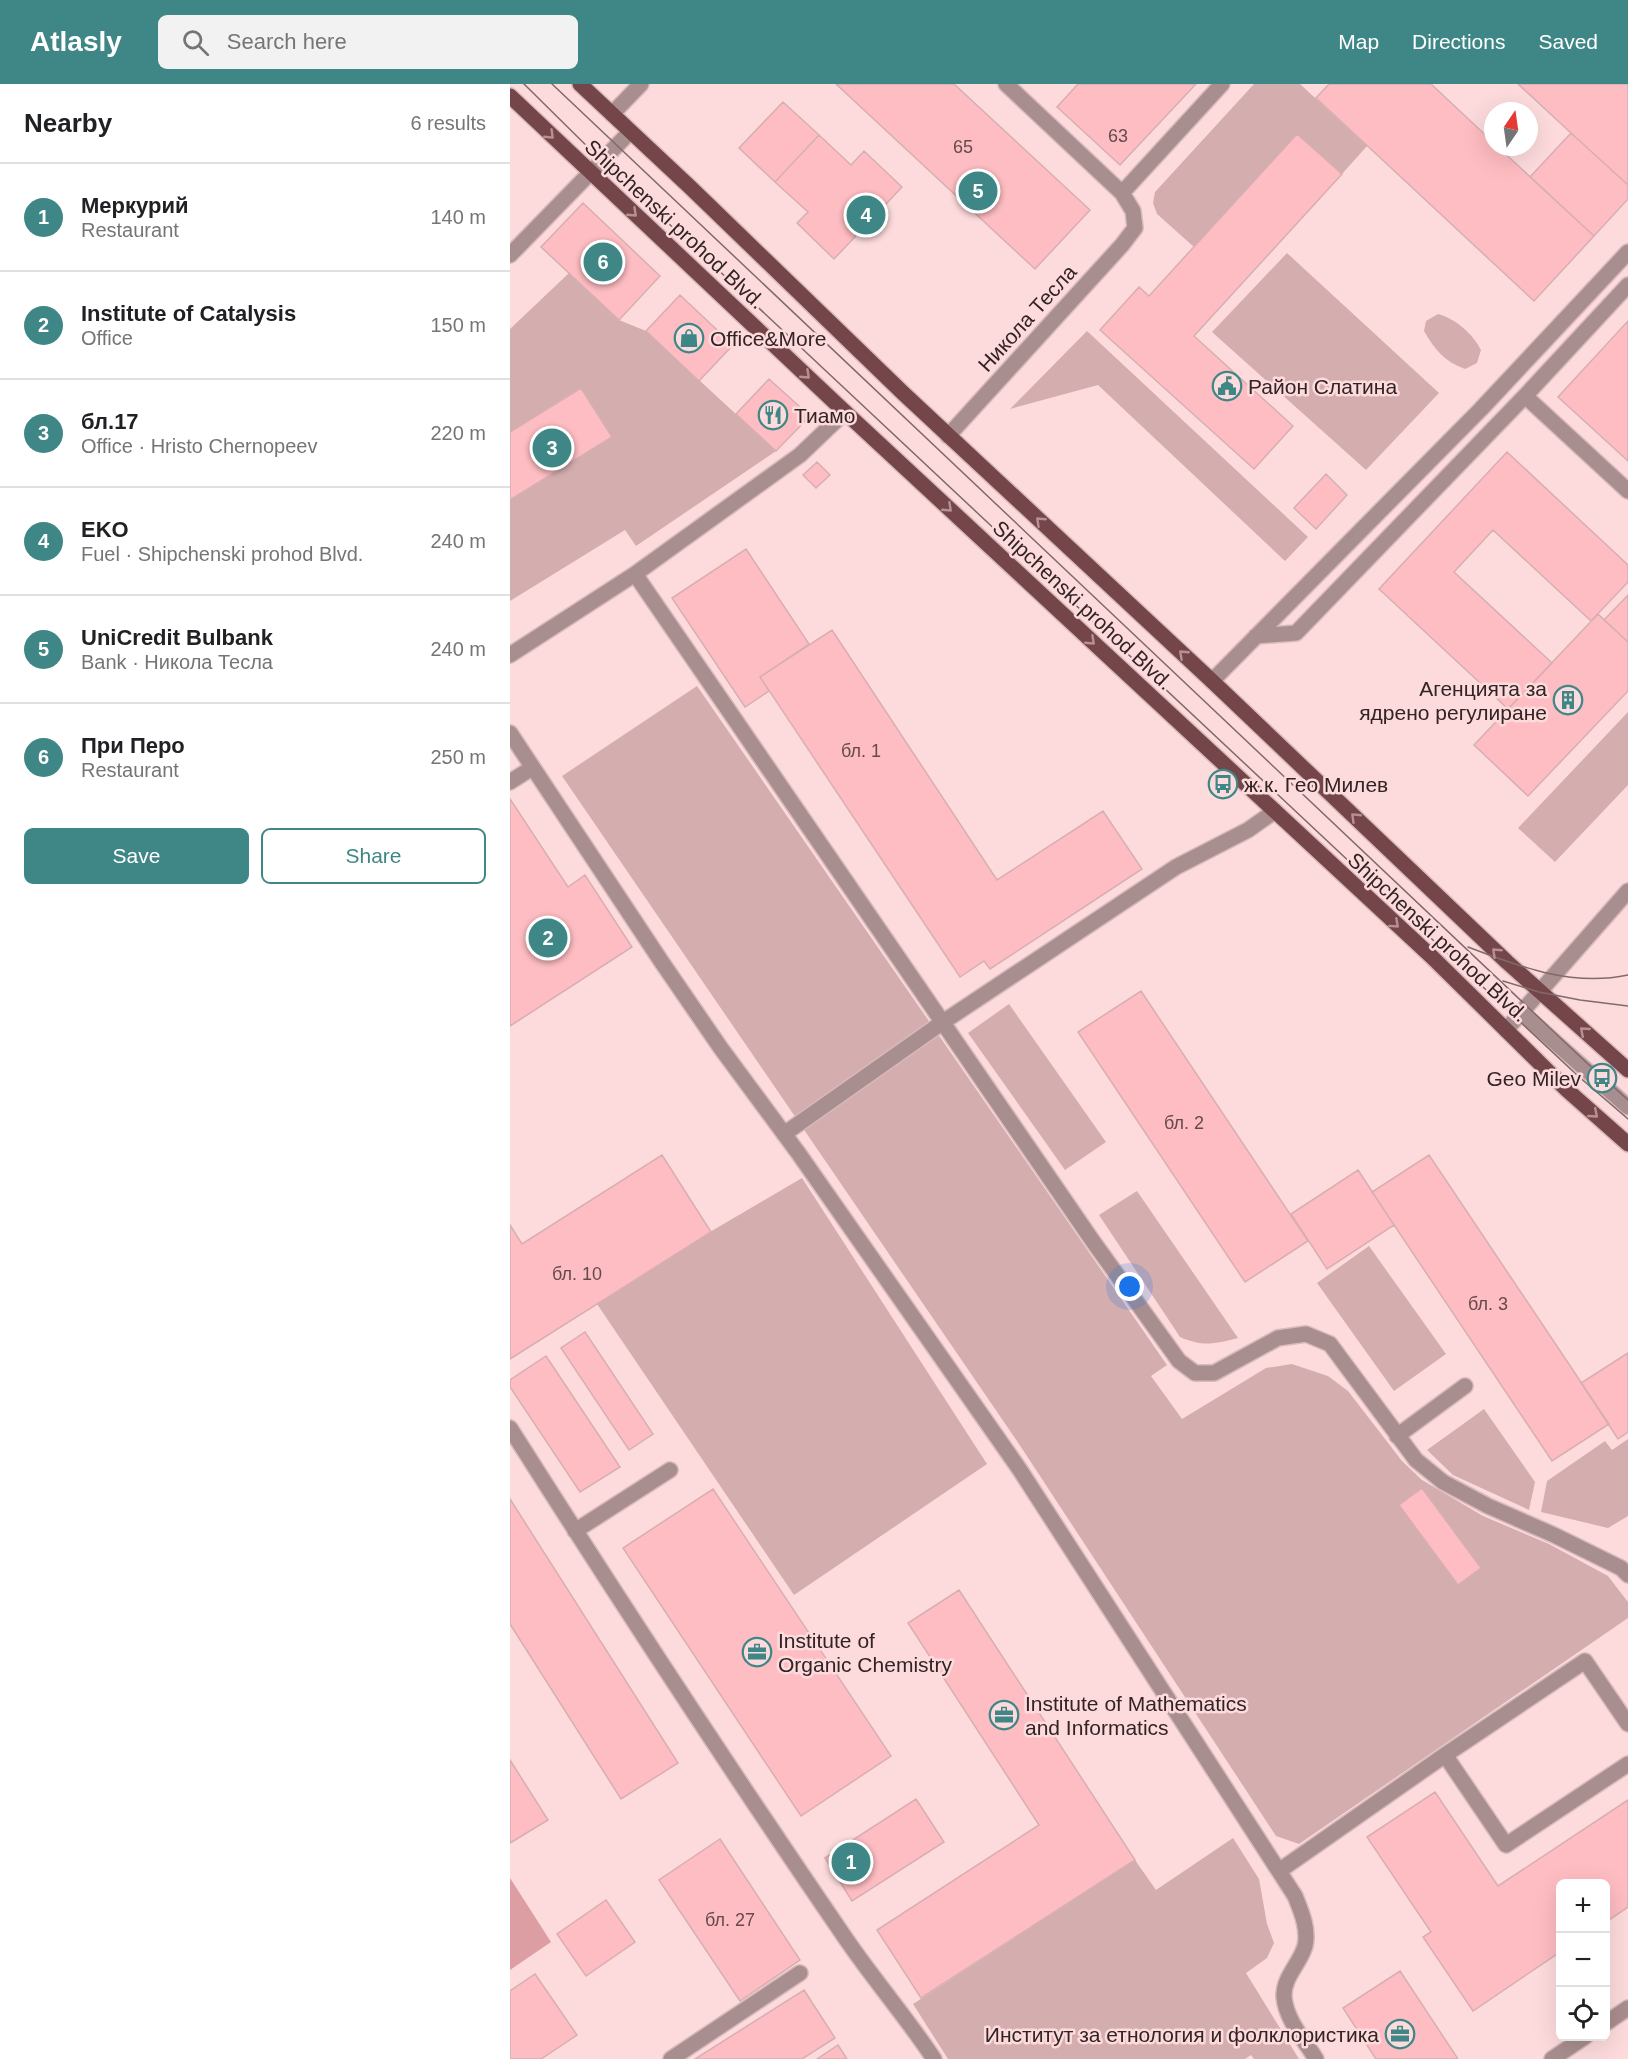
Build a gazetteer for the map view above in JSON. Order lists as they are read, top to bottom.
{
  "streets": {
    "main road": ["Shipchenski prohod Blvd."],
    "street": ["Никола Тесла"]
  },
  "crossings": [
    ["Shipchenski prohod Blvd.", "Никола Тесла"]
  ],
  "places": {
    "shop": ["Office&More"],
    "public building": ["Район Слатина"],
    "restaurant": ["Тиамо"],
    "building": ["Агенцията за ядрено регулиране"],
    "bus stop": ["ж.к. Гео Милев", "Geo Milev"],
    "office": ["Institute of Organic Chemistry", "Institute of Mathematics and Informatics", "Институт за етнология и фолклористика"]
  },
  "house_numbers": [
    "63",
    "65",
    "бл. 1",
    "бл. 2",
    "бл. 10",
    "бл. 3",
    "бл. 27"
  ],
  "north": "top",
  "page": {
    "header": "Atlasly",
    "search": "Search here",
    "nav": ["Map", "Directions", "Saved"],
    "heading": ["Nearby", "6 results"],
    "list": [
      {
        "mark": "1",
        "name": "Меркурий",
        "note": "Restaurant",
        "value": "140 m"
      },
      {
        "mark": "2",
        "name": "Institute of Catalysis",
        "note": "Office",
        "value": "150 m"
      },
      {
        "mark": "3",
        "name": "бл.17",
        "note": "Office · Hristo Chernopeev",
        "value": "220 m"
      },
      {
        "mark": "4",
        "name": "EKO",
        "note": "Fuel · Shipchenski prohod Blvd.",
        "value": "240 m"
      },
      {
        "mark": "5",
        "name": "UniCredit Bulbank",
        "note": "Bank · Никола Тесла",
        "value": "240 m"
      },
      {
        "mark": "6",
        "name": "При Перо",
        "note": "Restaurant",
        "value": "250 m"
      }
    ],
    "pins": [
      "5",
      "4",
      "6",
      "3",
      "2",
      "1"
    ],
    "buttons": ["Save", "Share"],
    "map_buttons": ["+", "−"]
  }
}
